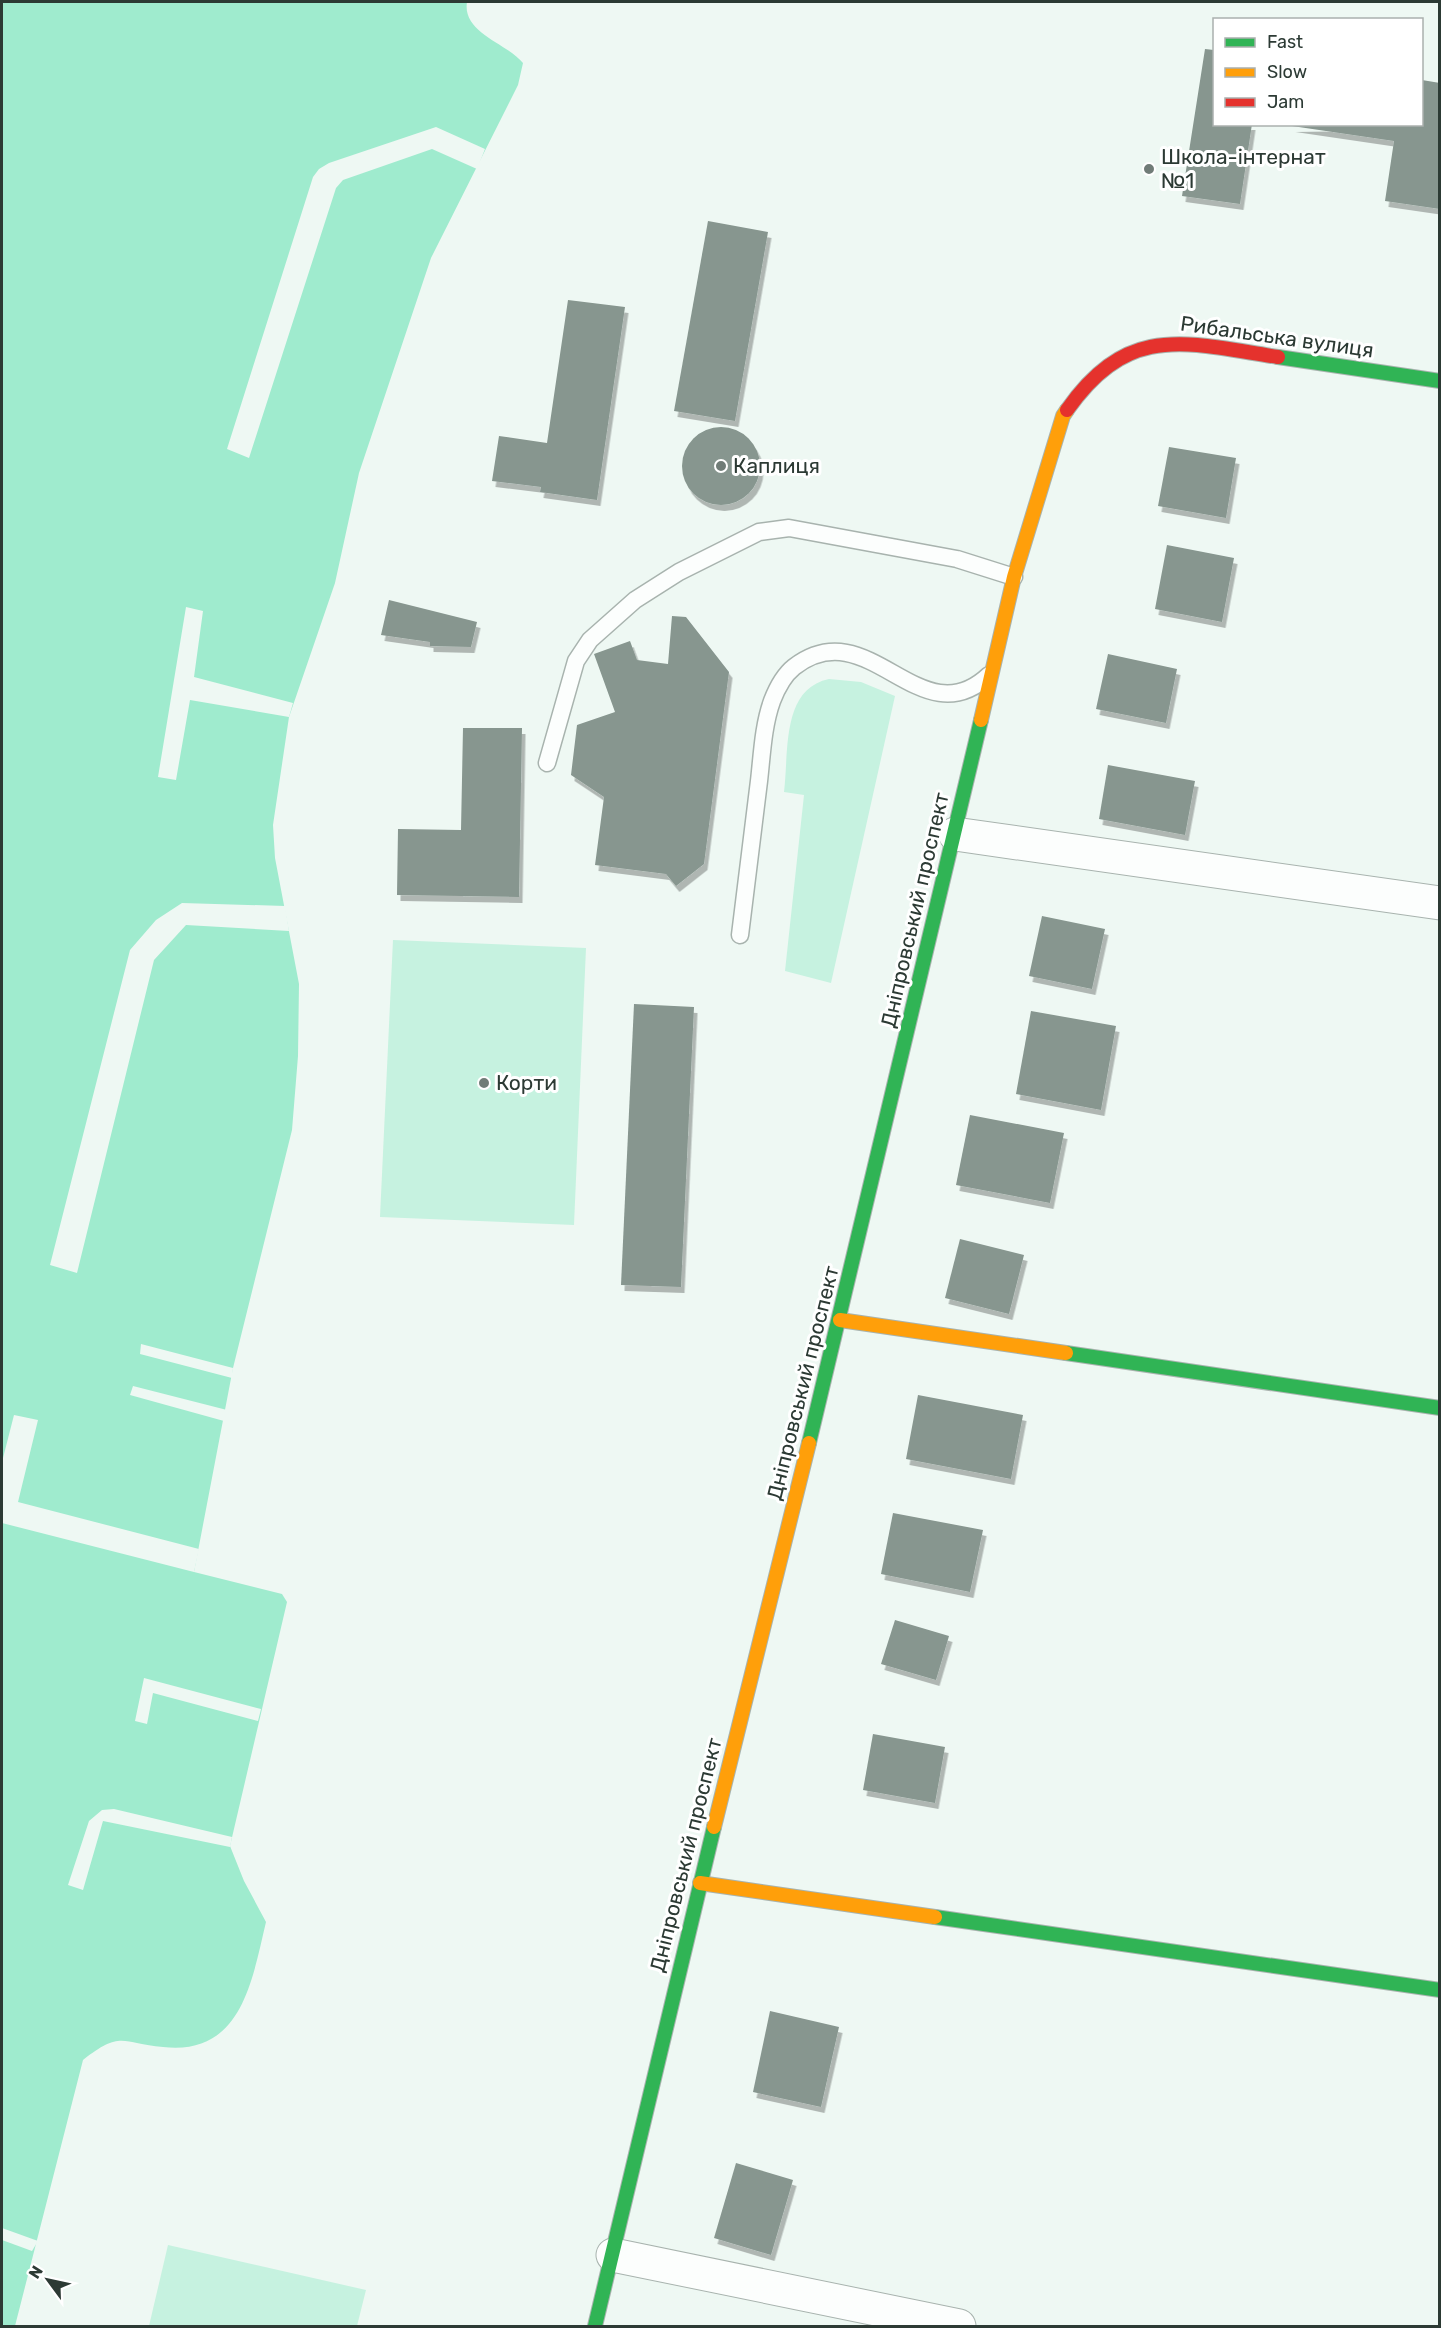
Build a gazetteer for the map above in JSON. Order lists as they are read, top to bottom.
{
  "streets": {
    "street": ["Рибальська вулиця", "Дніпровський проспект"]
  },
  "crossings": [
    ["Рибальська вулиця", "Дніпровський проспект"]
  ],
  "places": ["Школа-інтернат №1", "Каплиця", "Корти"],
  "legend": ["Fast", "Slow", "Jam"],
  "north": "top left"
}
